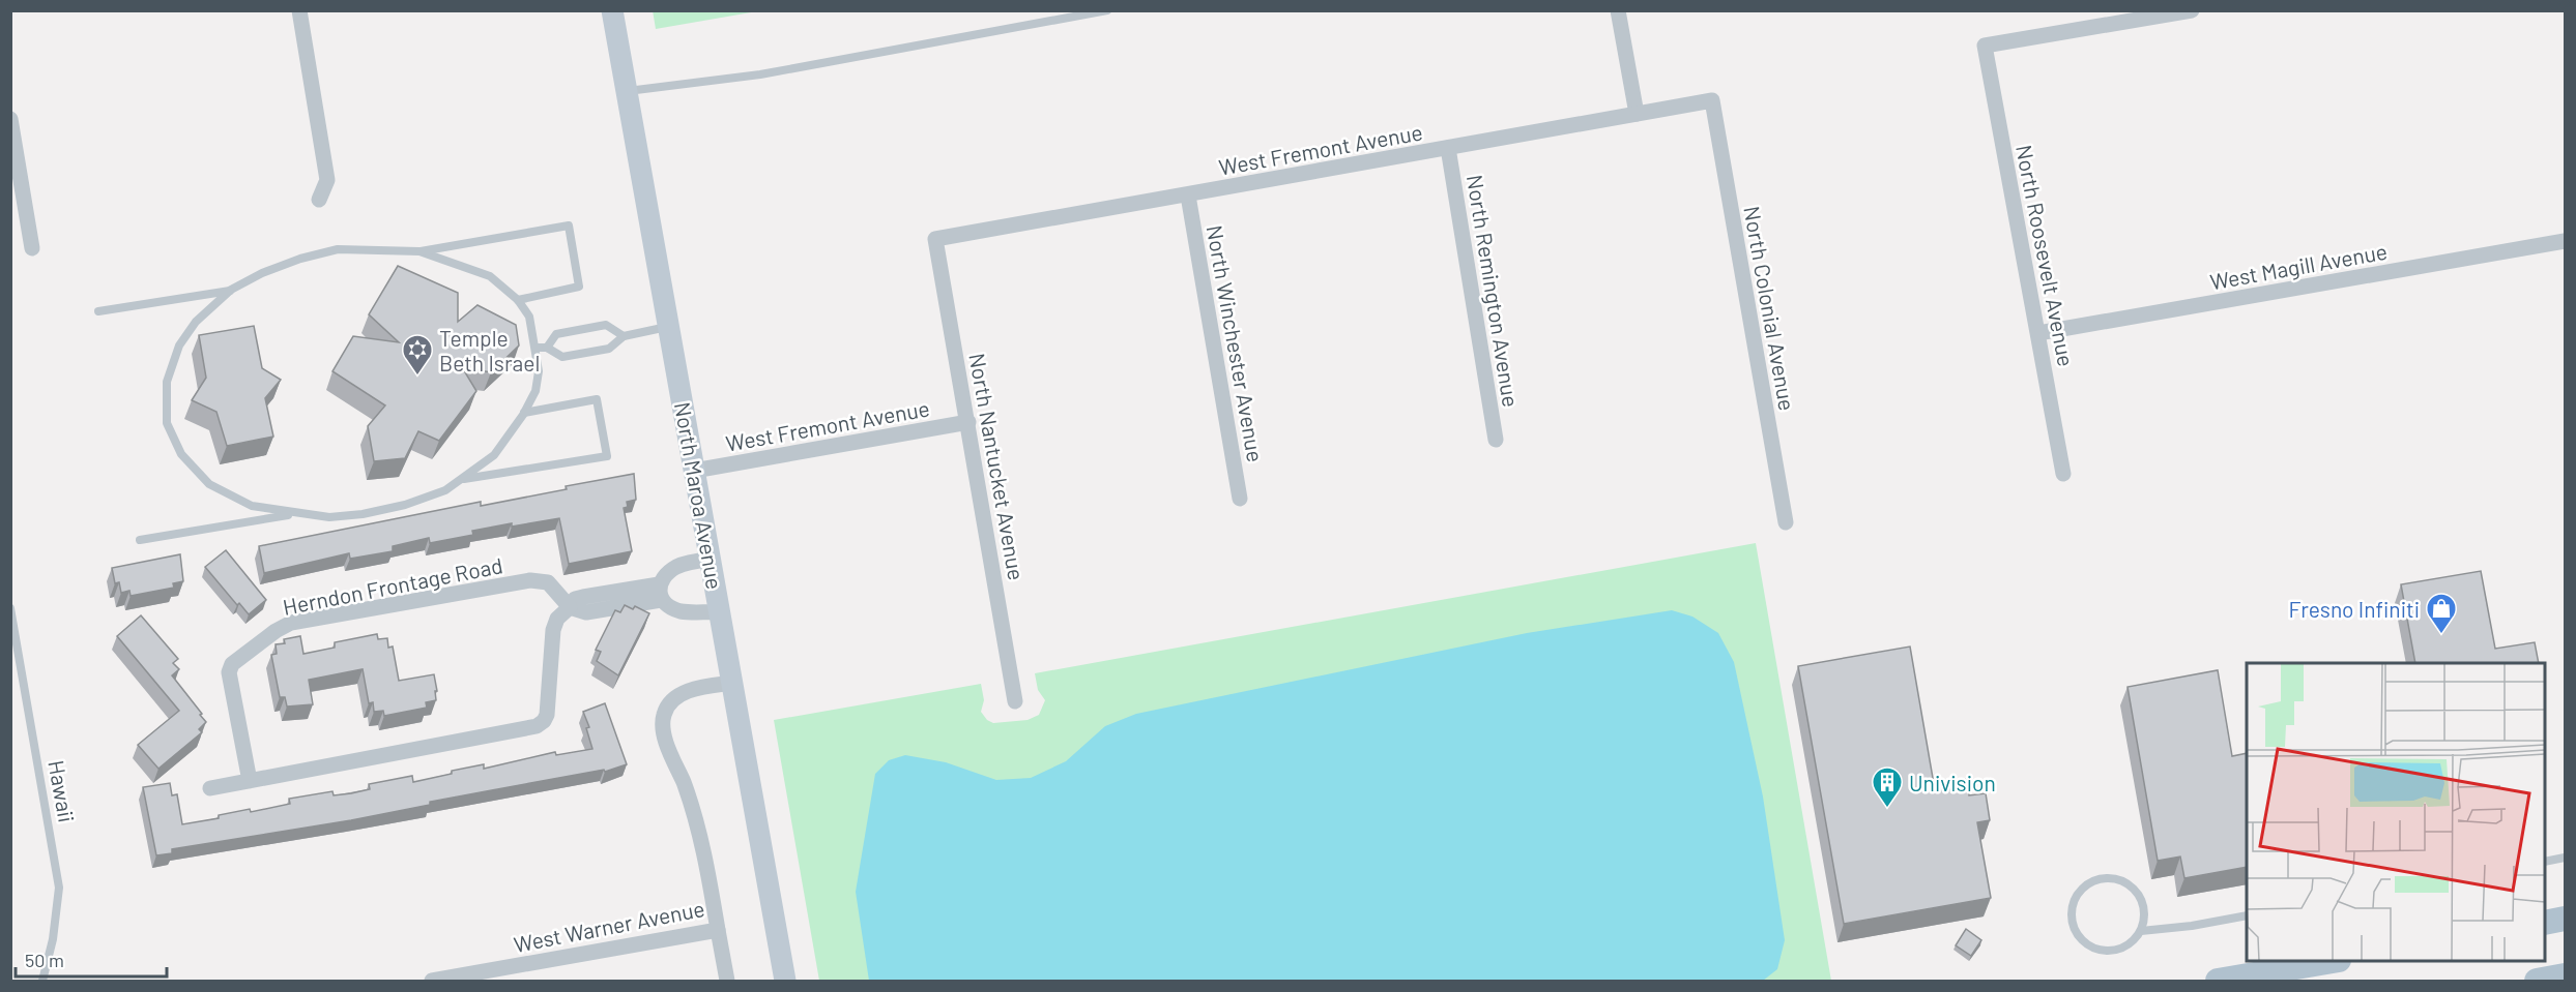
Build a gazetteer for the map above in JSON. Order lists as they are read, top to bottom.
{
  "streets": {
    "main road": ["North Maroa Avenue"],
    "street": [
      "West Fremont Avenue",
      "North Roosevelt Avenue",
      "West Magill Avenue",
      "North Remington Avenue",
      "North Colonial Avenue",
      "North Winchester Avenue",
      "North Nantucket Avenue",
      "Herndon Frontage Road",
      "West Warner Avenue"
    ],
    "lane": ["Hawaii"]
  },
  "crossings": [
    ["West Fremont Avenue", "North Remington Avenue"],
    ["West Fremont Avenue", "North Colonial Avenue"],
    ["West Fremont Avenue", "North Winchester Avenue"],
    ["West Fremont Avenue", "North Nantucket Avenue"],
    ["West Fremont Avenue", "North Maroa Avenue"],
    ["North Roosevelt Avenue", "West Magill Avenue"],
    ["North Maroa Avenue", "West Warner Avenue"]
  ],
  "places": {
    "synagogue": ["Temple Beth Israel"],
    "shop": ["Fresno Infiniti"],
    "building": ["Univision"]
  },
  "scale_bar": "50 m"
}
